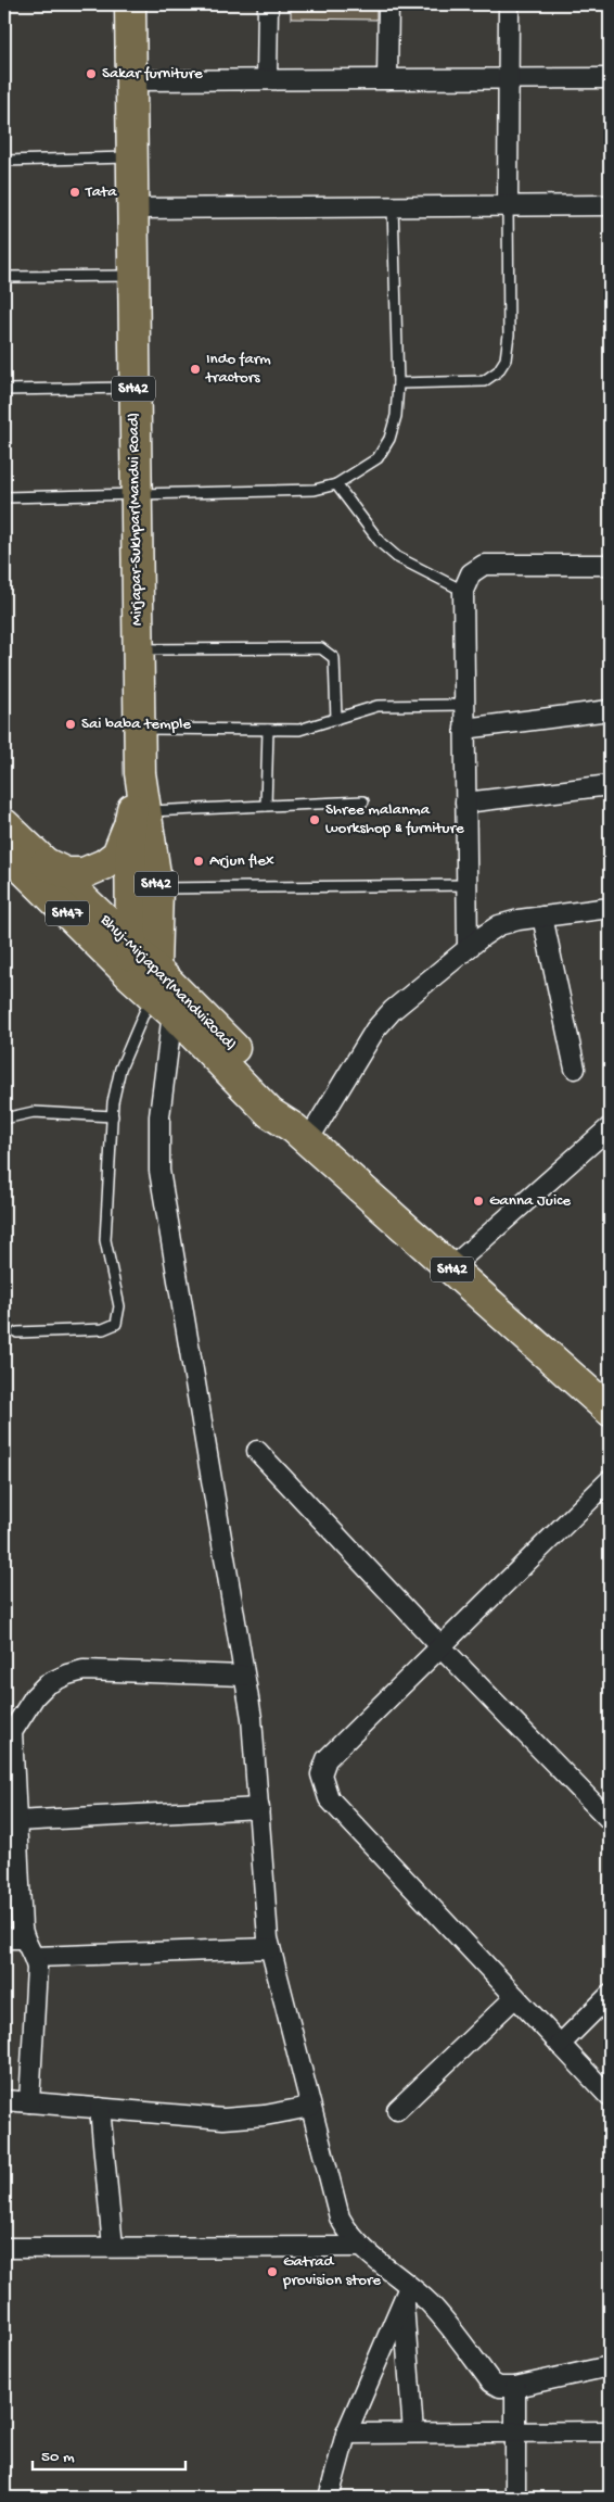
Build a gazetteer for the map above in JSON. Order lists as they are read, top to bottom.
{
  "streets": {
    "main road": [
      "SH42",
      "Mirjapar-Sukhpar(Mandvi Road)",
      "SH47",
      "Bhuj-Mirjapar(MandviRoad)"
    ]
  },
  "crossings": [
    ["Mirjapar-Sukhpar(Mandvi Road)", "SH47"],
    ["Mirjapar-Sukhpar(Mandvi Road)", "Bhuj-Mirjapar(MandviRoad)"],
    ["SH47", "Bhuj-Mirjapar(MandviRoad)"]
  ],
  "places": [
    "Sakar furniture",
    "Tata",
    "Indo farm tractors",
    "Sai baba temple",
    "Shree malanma workshop & furniture",
    "Arjun flex",
    "Ganna Juice",
    "Gatrad provision store"
  ],
  "scale_bar": "50 m"
}
